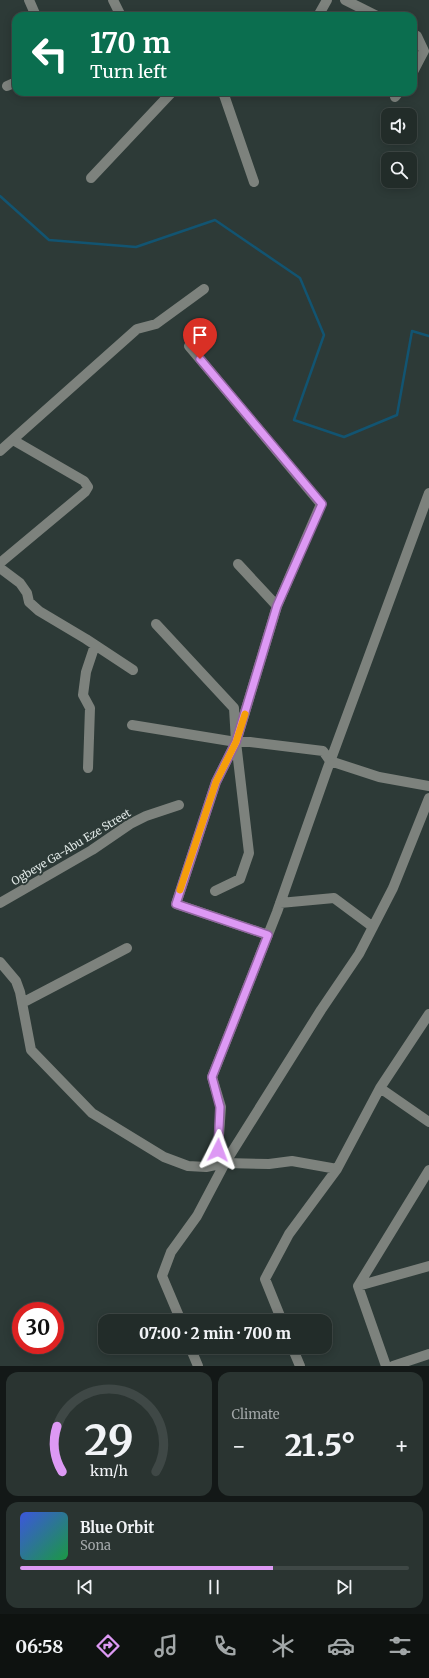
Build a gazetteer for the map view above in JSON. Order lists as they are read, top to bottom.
{
  "streets": {
    "street": ["Ogbeye Ga-Abu Eze Street"]
  },
  "page": {
    "turn": ["170 m", "Turn left"],
    "limit": "30",
    "trip": "07:00 · 2 min · 700 m",
    "tile": "Climate",
    "heat": ["−", "21.5°", "+"],
    "song": ["Blue Orbit", "Sona"],
    "tabs": "06:58",
    "gauge": ["29", "km/h"]
  }
}
